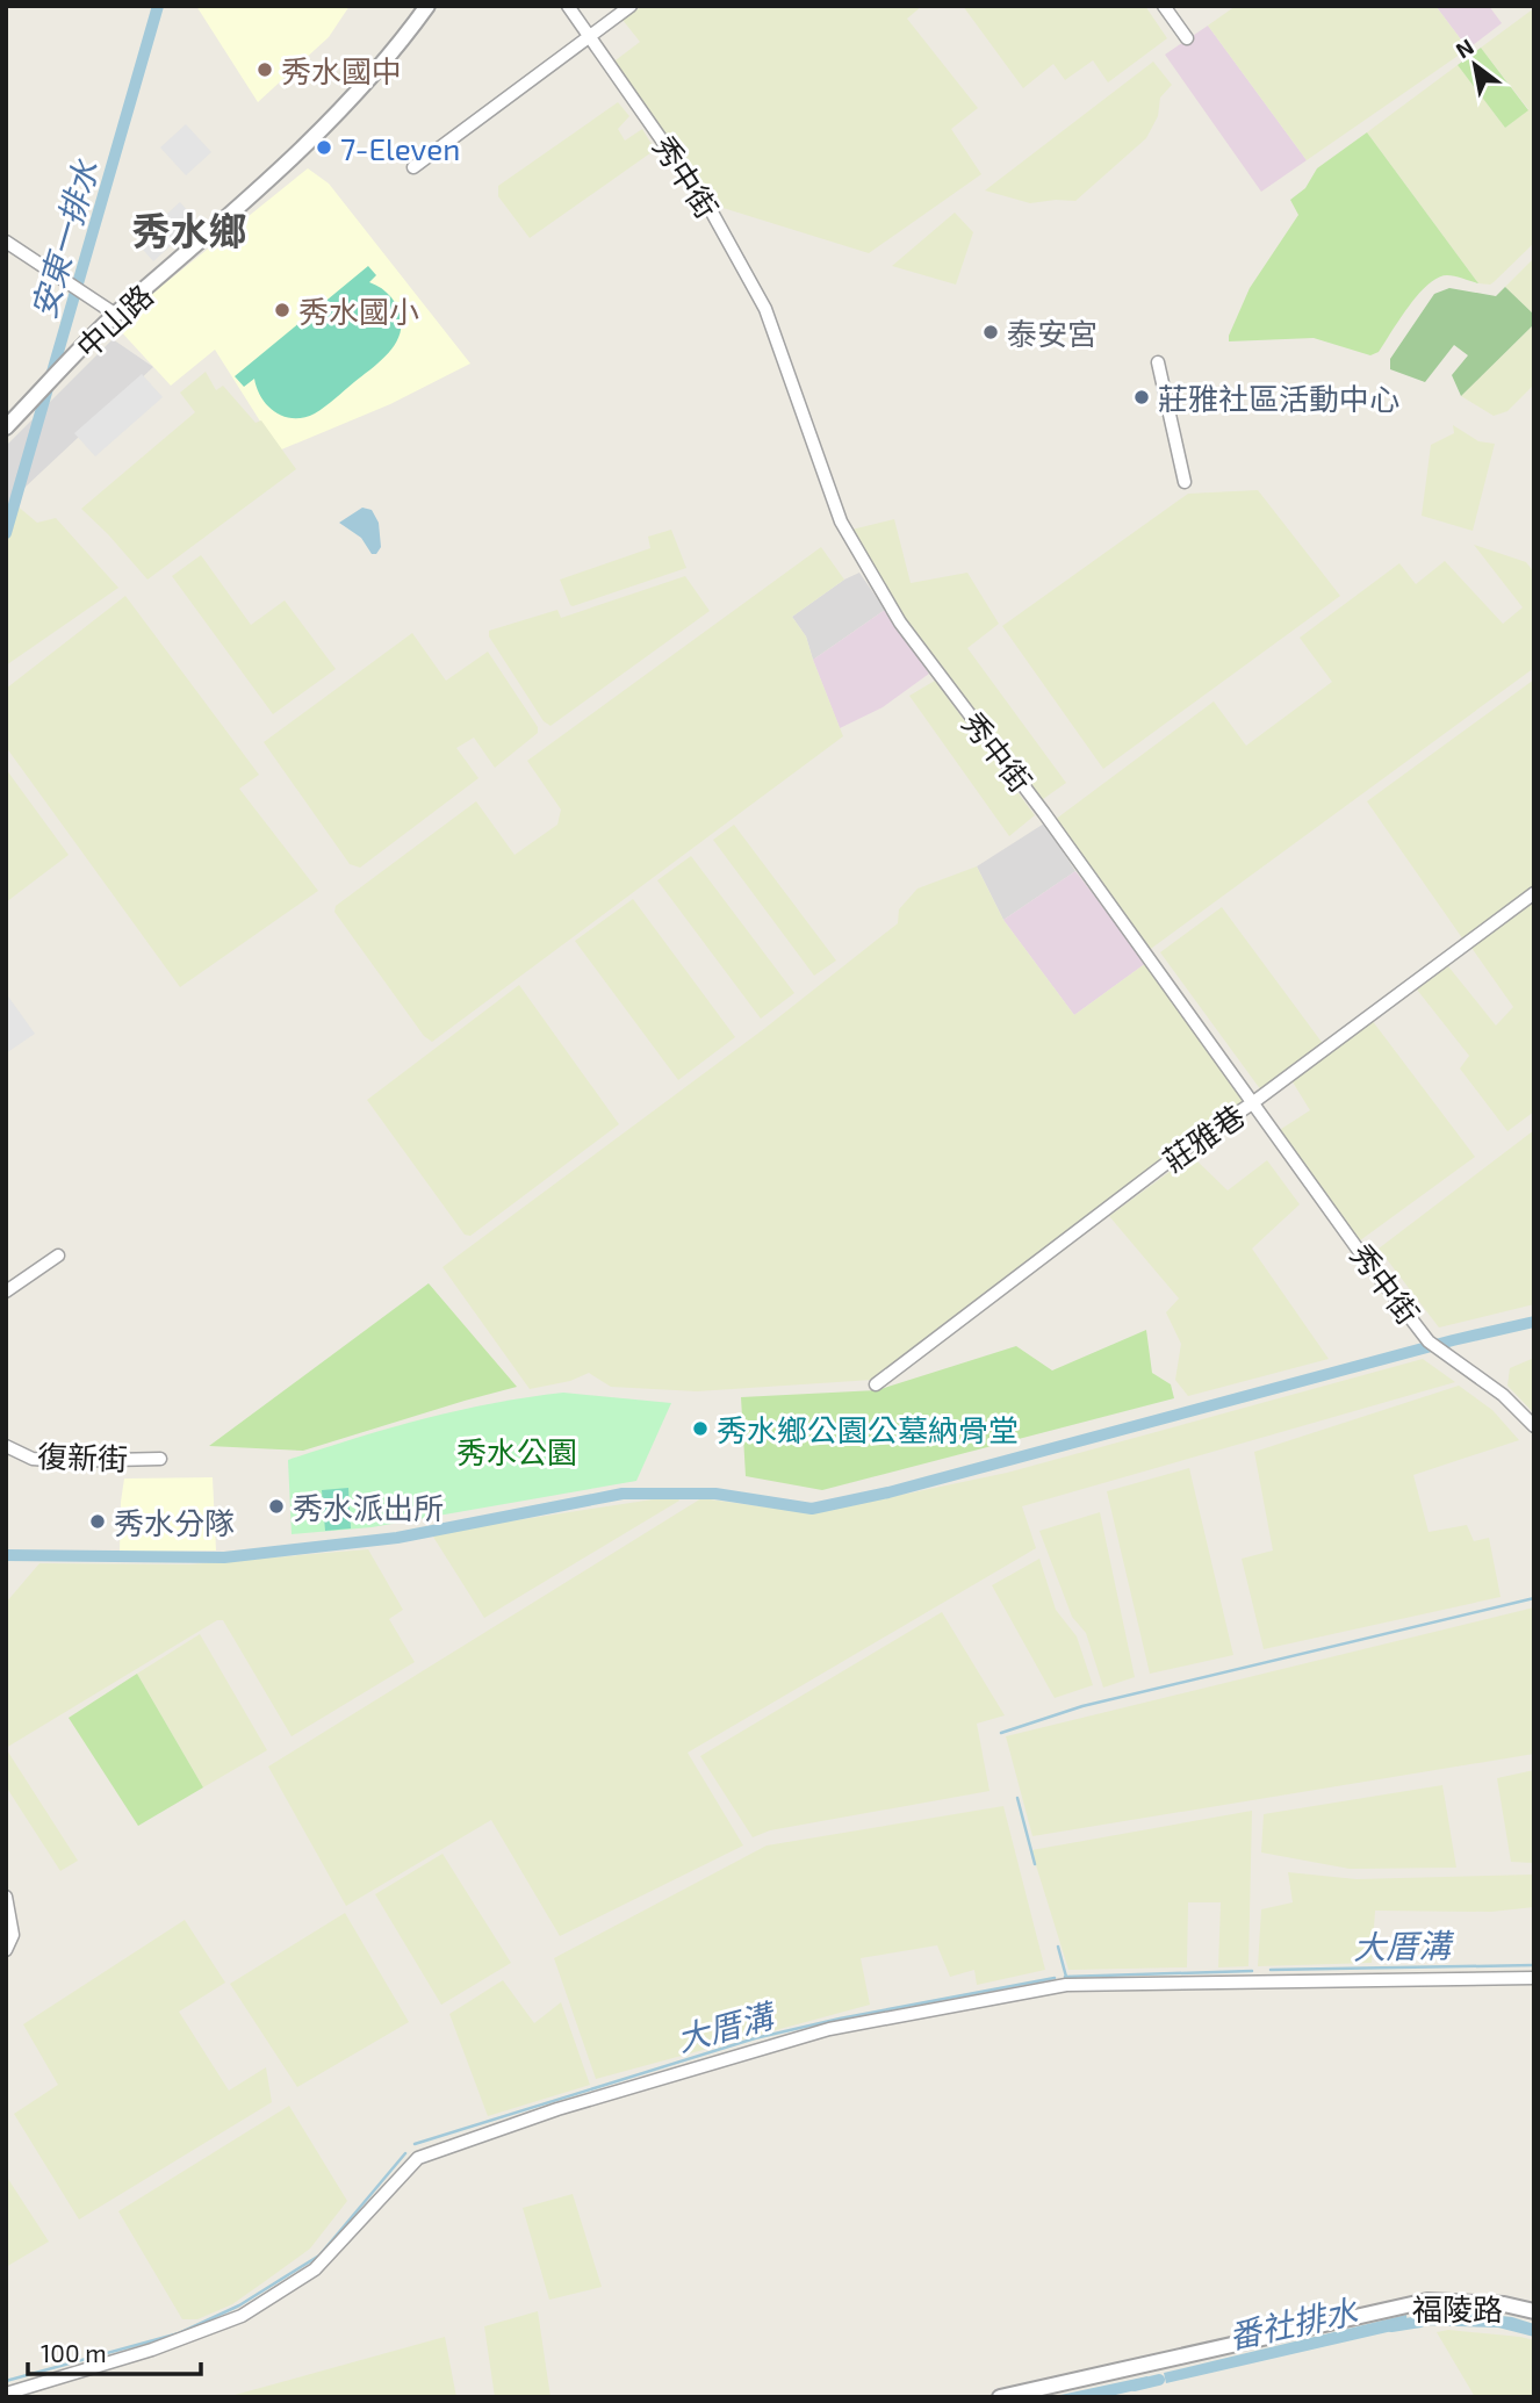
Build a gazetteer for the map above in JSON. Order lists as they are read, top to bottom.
{
  "streets": {
    "street": [
      "秀中街",
      "中山路",
      "莊雅巷",
      "復新街",
      "福陵路"
    ]
  },
  "crossings": [
    ["秀中街", "莊雅巷"]
  ],
  "districts": ["秀水鄉"],
  "water": ["安東一排水", "大厝溝", "番社排水"],
  "parks": ["秀水公園"],
  "places": [
    "秀水國中",
    "7-Eleven",
    "秀水國小",
    "泰安宮",
    "莊雅社區活動中心",
    "秀水鄉公園公墓納骨堂",
    "秀水派出所",
    "秀水分隊"
  ],
  "scale_bar": "100 m",
  "north": "top left"
}
